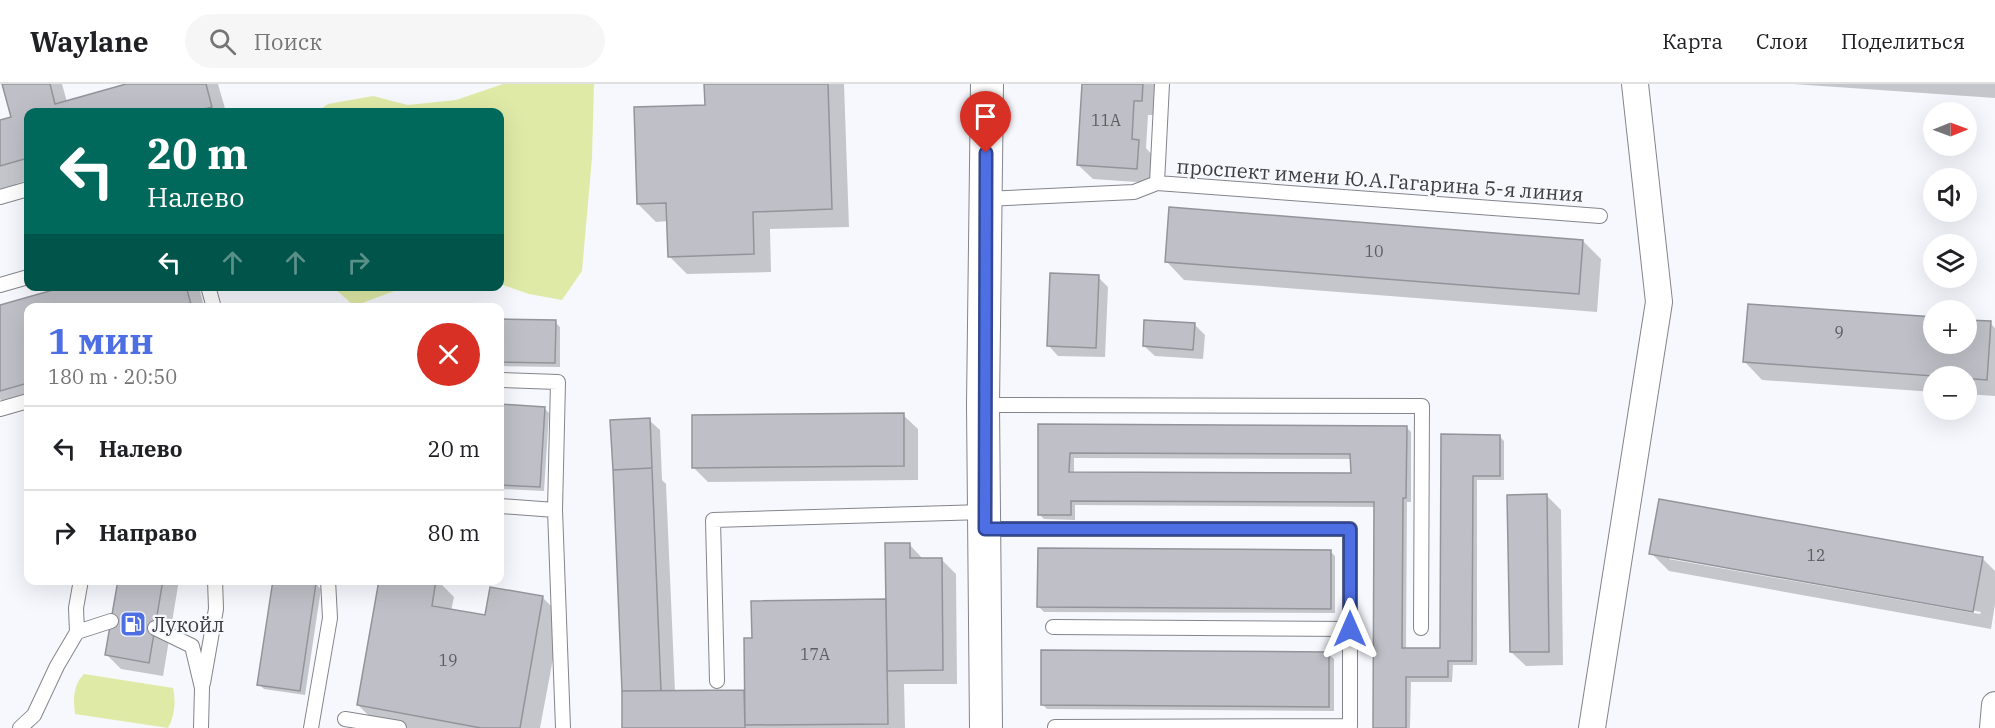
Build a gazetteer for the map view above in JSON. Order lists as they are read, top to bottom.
{
  "streets": {
    "lane": ["проспект имени Ю.А.Гагарина 5-я линия"]
  },
  "places": {
    "fuel station": ["Лукойл"]
  },
  "house_numbers": [
    "11А",
    "10",
    "9",
    "12",
    "17А",
    "19"
  ],
  "north": "right",
  "page": {
    "header": "Waylane",
    "search": "Поиск",
    "nav": ["Карта", "Слои", "Поделиться"],
    "map_buttons": ["+", "−"],
    "turn": ["20 m", "Налево"],
    "heading": ["1 мин", "180 m · 20:50"],
    "list": [
      {
        "name": "Налево",
        "value": "20 m"
      },
      {
        "name": "Направо",
        "value": "80 m"
      }
    ]
  }
}
